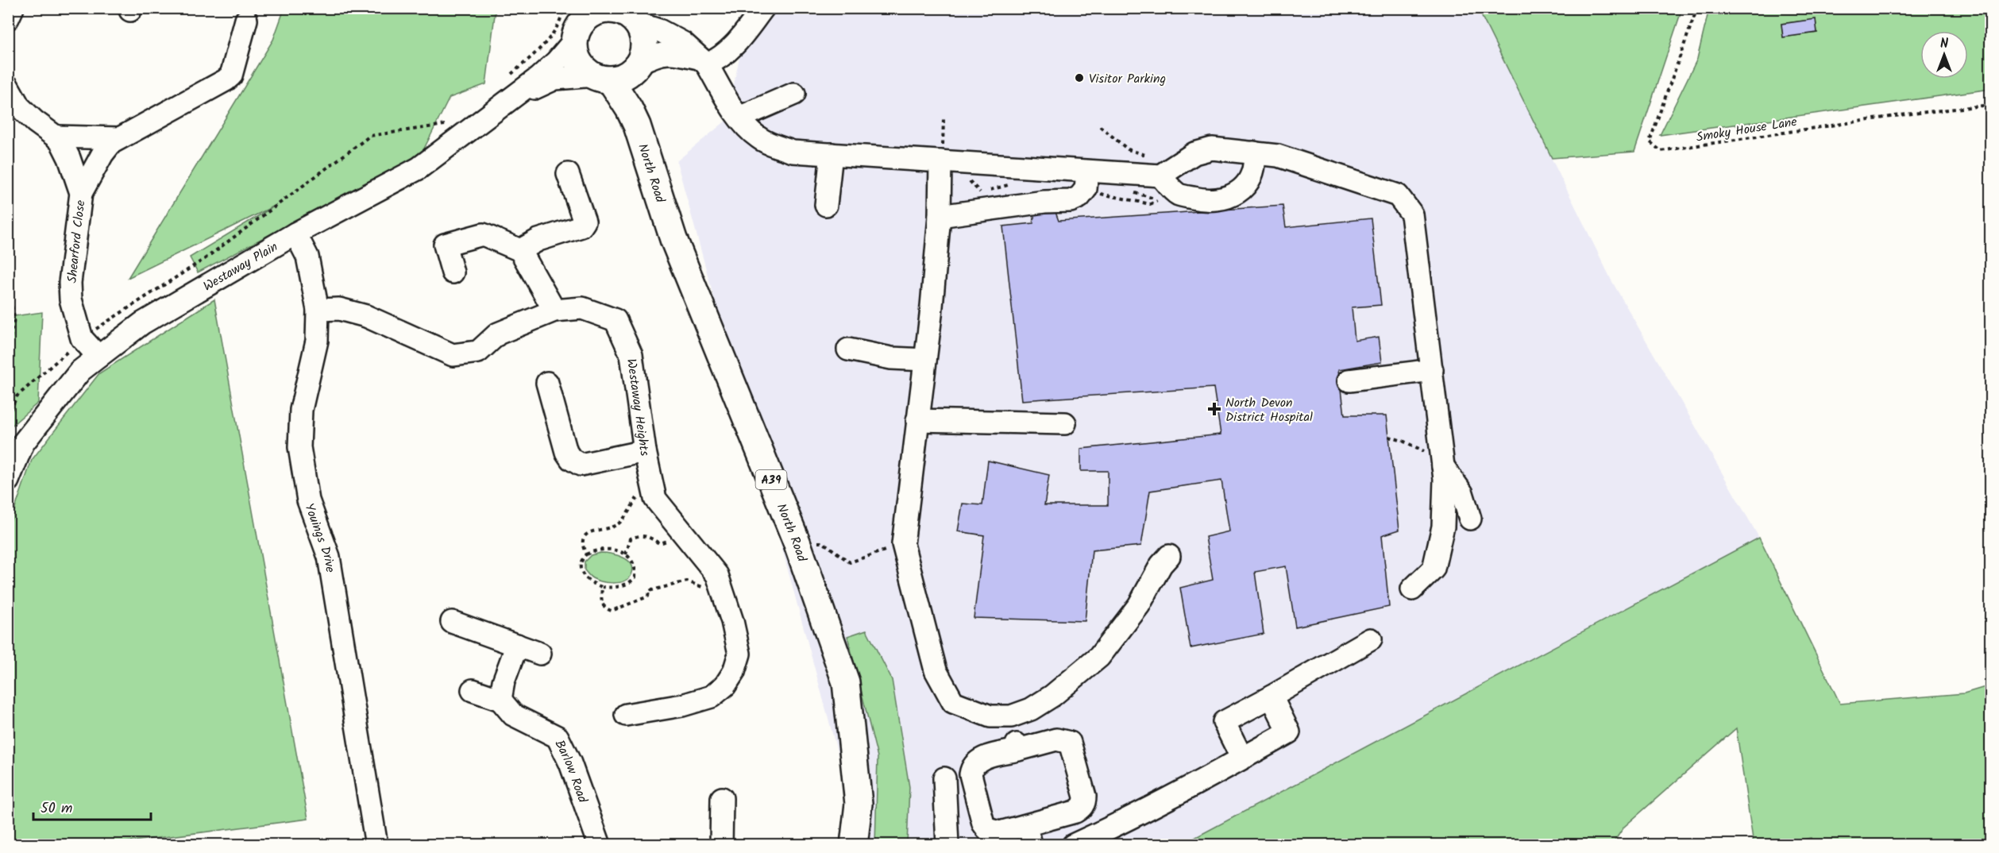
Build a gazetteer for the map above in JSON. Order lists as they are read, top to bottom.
{
  "streets": {
    "main road": ["North Road", "A39"],
    "street": [
      "Shearford Close",
      "Westaway Plain",
      "Westaway Heights",
      "Youings Drive",
      "Barlow Road"
    ],
    "path": ["Smoky House Lane"]
  },
  "crossings": [
    ["North Road", "Westaway Plain"],
    ["Shearford Close", "Westaway Plain"],
    ["Westaway Plain", "Youings Drive"],
    ["Westaway Heights", "Youings Drive"]
  ],
  "places": {
    "other": ["Visitor Parking"],
    "health": ["North Devon District Hospital"]
  },
  "scale_bar": "50 m",
  "north": "top"
}
